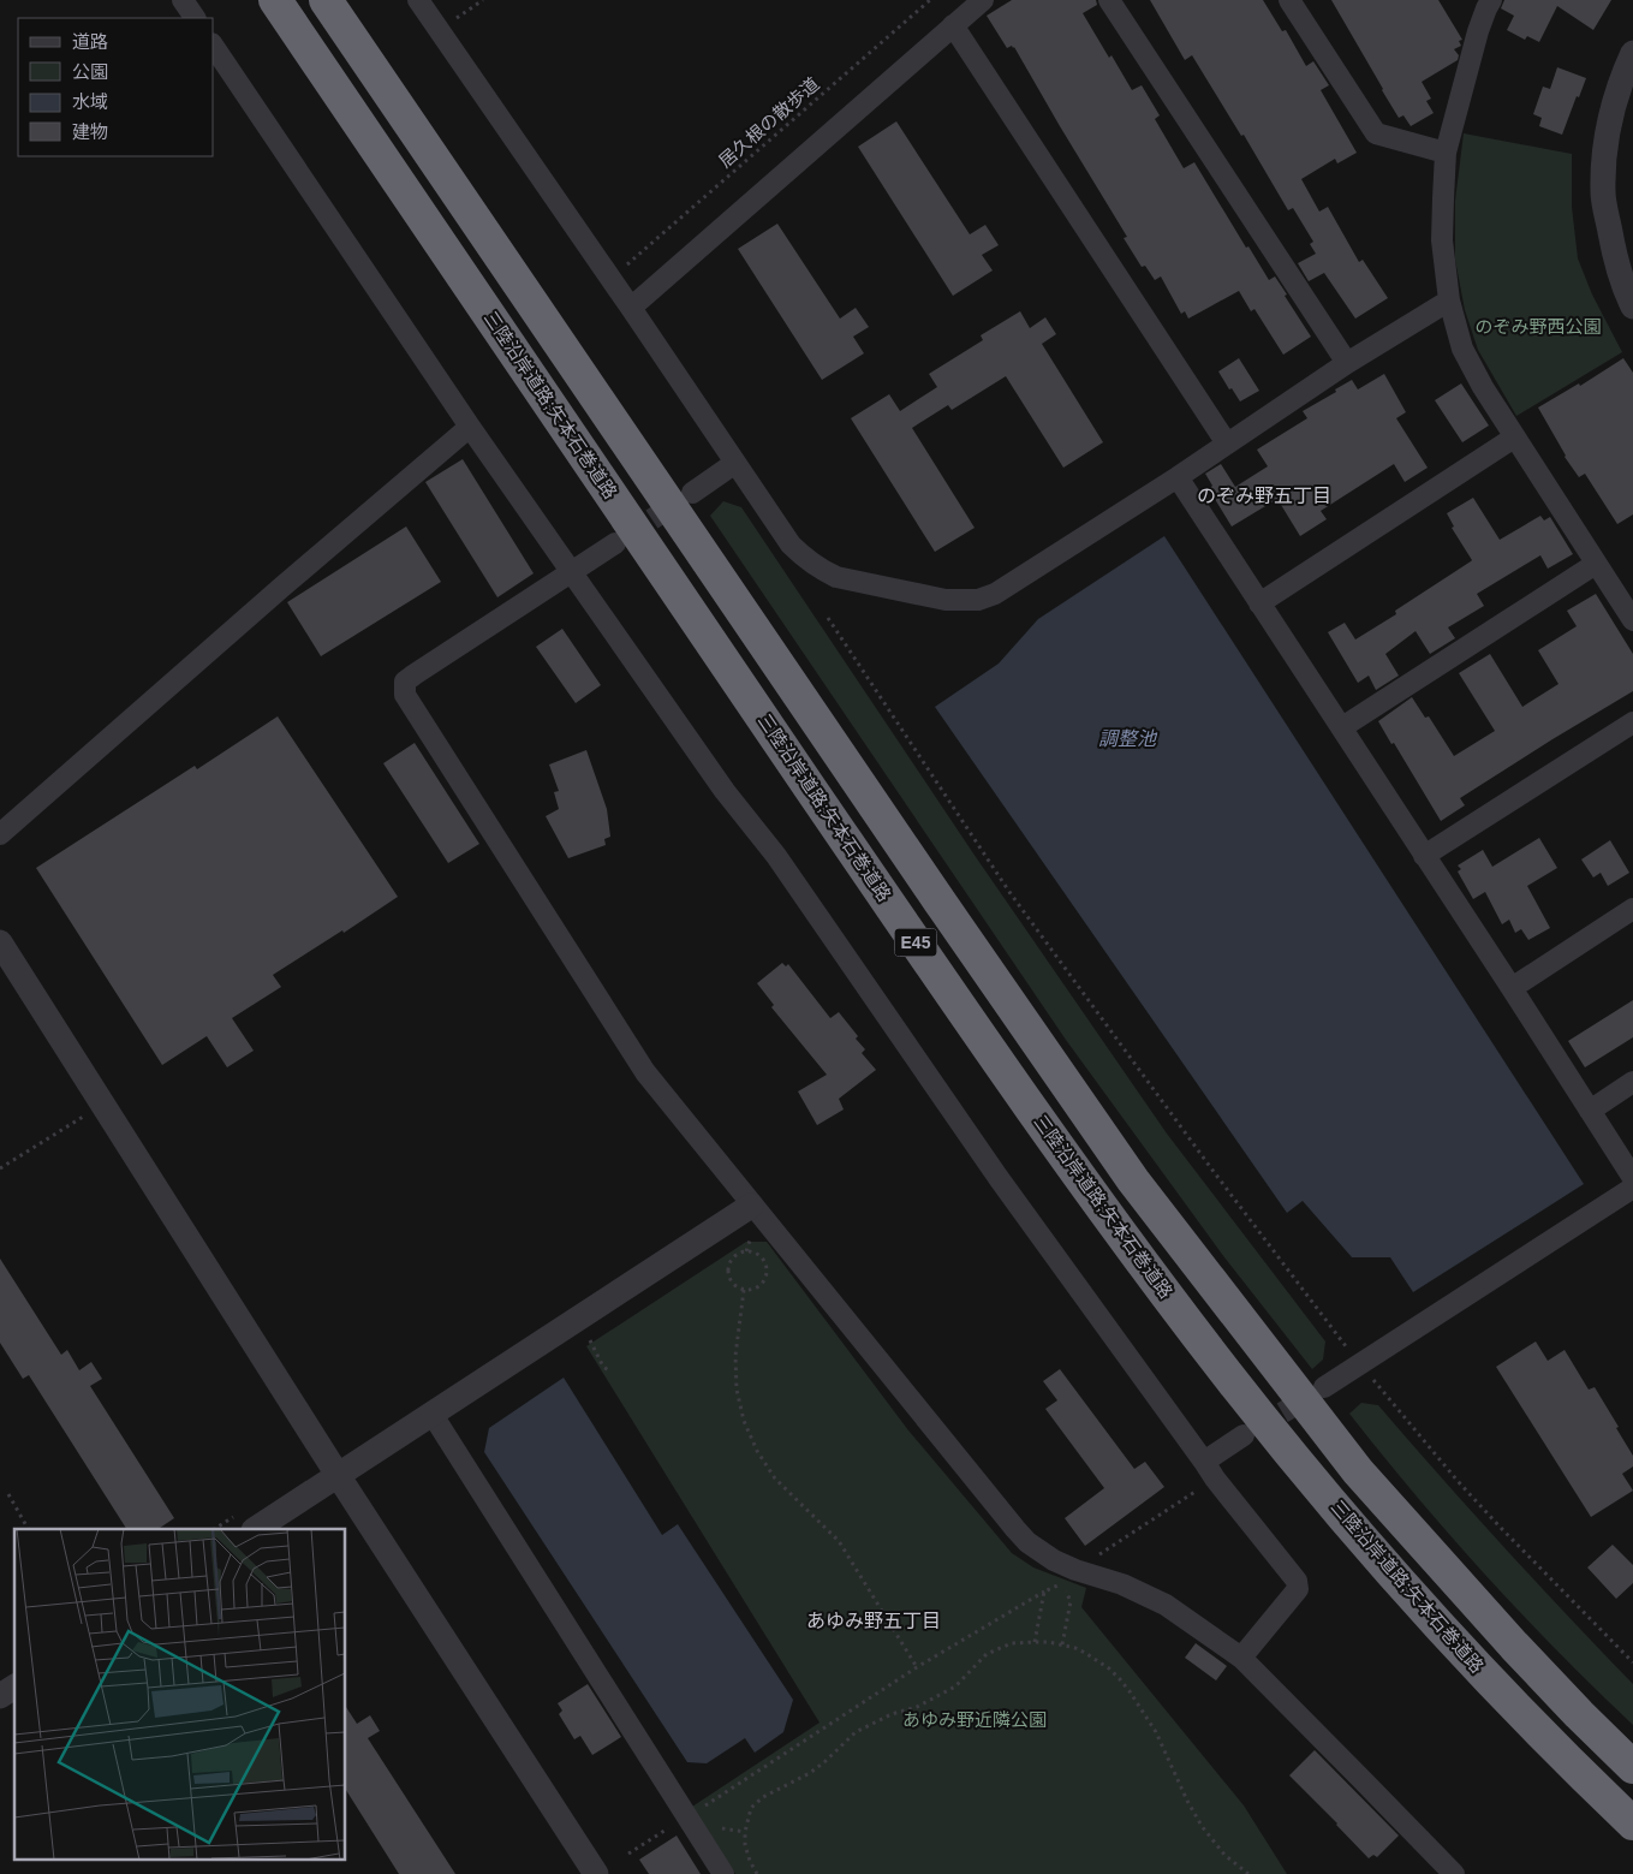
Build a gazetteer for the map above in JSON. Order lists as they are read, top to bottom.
{
  "streets": {
    "highway": ["三陸沿岸道路;矢本石巻道路", "E45"],
    "path": ["居久根の散歩道"]
  },
  "districts": ["のぞみ野五丁目", "あゆみ野五丁目"],
  "water": ["調整池"],
  "parks": ["のぞみ野西公園", "あゆみ野近隣公園"],
  "legend": [
    "道路",
    "公園",
    "水域",
    "建物"
  ]
}
